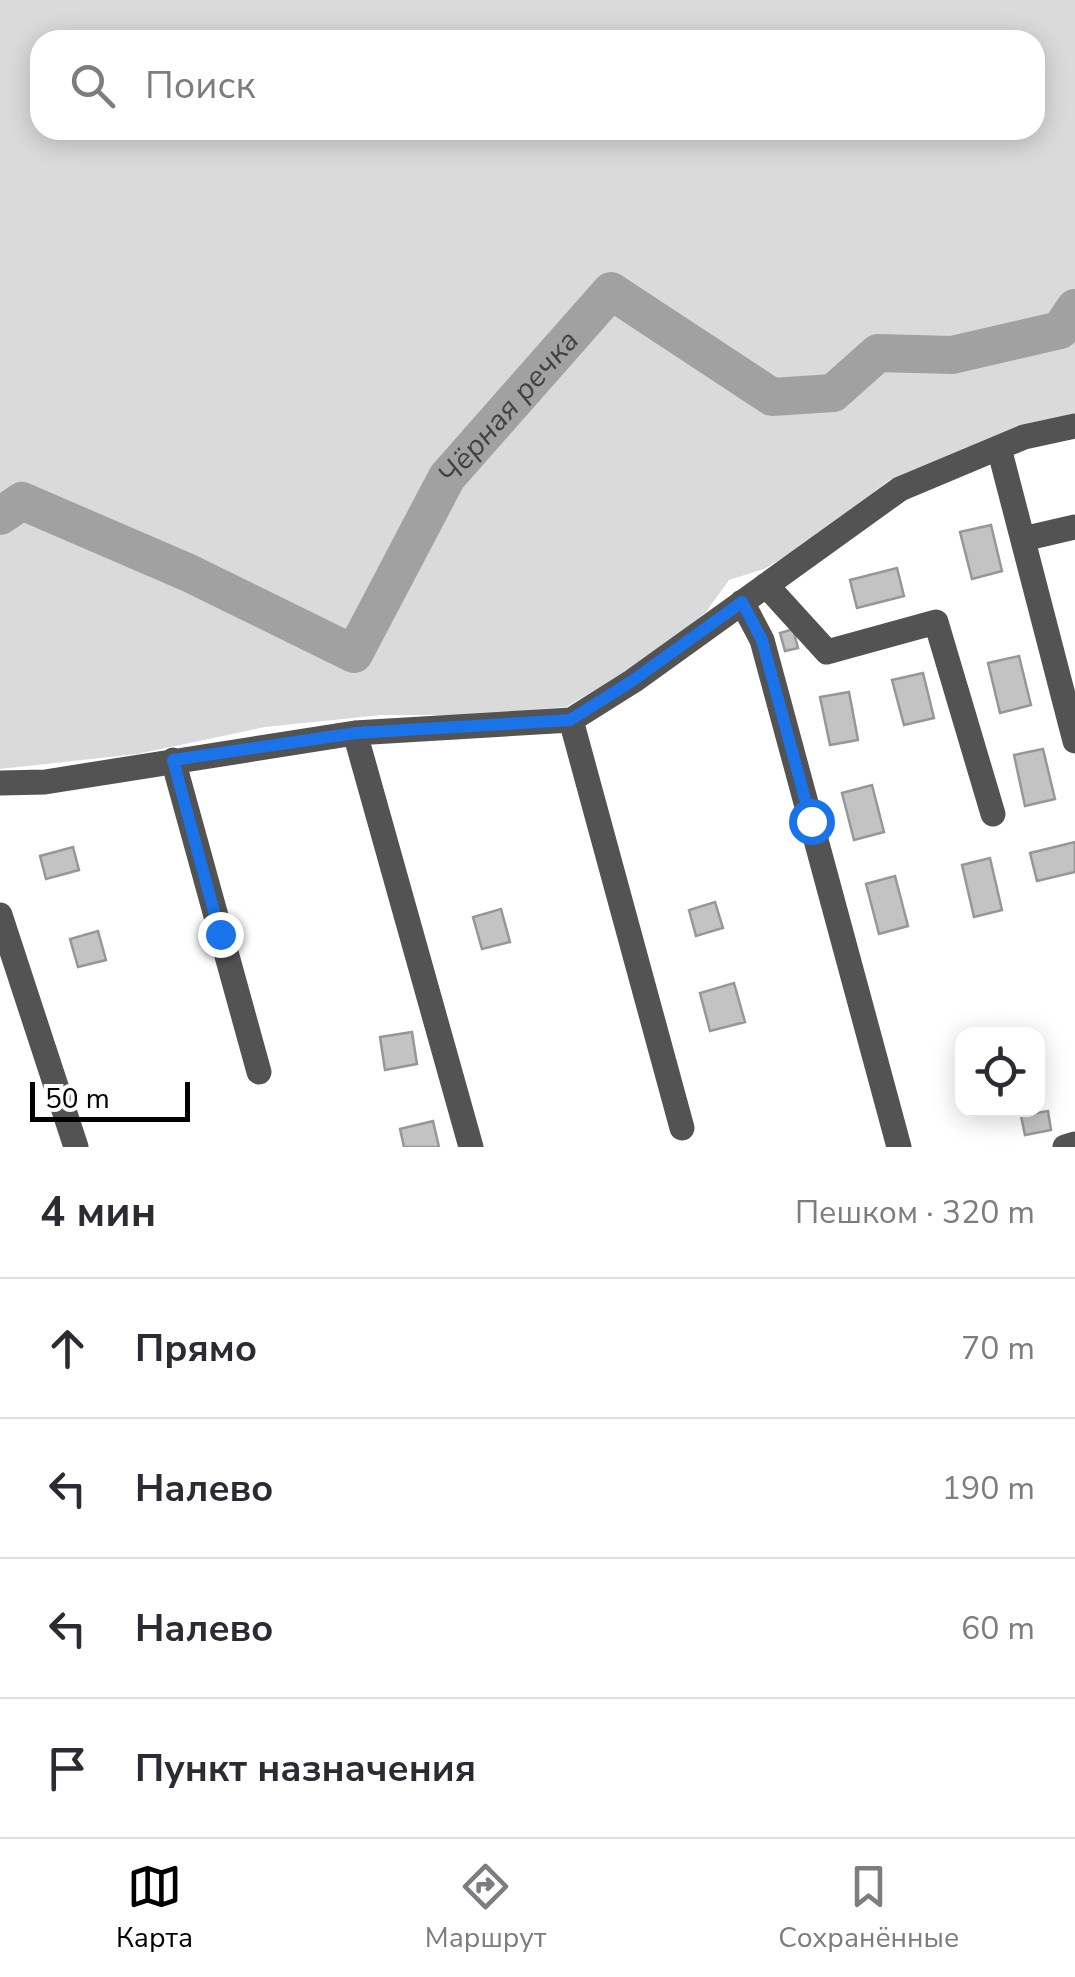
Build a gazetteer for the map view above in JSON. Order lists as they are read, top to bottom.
{
  "water": ["Чёрная речка"],
  "scale_bar": "50 m",
  "page": {
    "search": "Поиск",
    "scale": "50 m",
    "heading": ["4 мин", "Пешком · 320 m"],
    "list": [
      ["Прямо", "70 m"],
      ["Налево", "190 m"],
      ["Налево", "60 m"],
      "Пункт назначения"
    ],
    "nav": ["Карта", "Маршрут", "Сохранённые"]
  }
}
